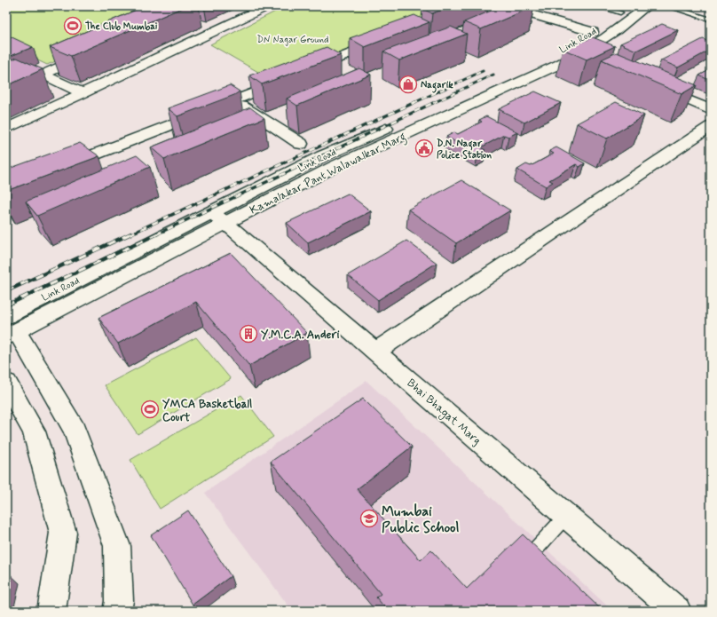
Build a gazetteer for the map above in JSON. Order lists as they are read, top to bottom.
{
  "streets": {
    "street": ["Link Road", "Kamalakar Pant Walawalkar Marg", "Bhai Bhagat Marg"]
  },
  "crossings": [
    ["Link Road", "Kamalakar Pant Walawalkar Marg"],
    ["Kamalakar Pant Walawalkar Marg", "Bhai Bhagat Marg"]
  ],
  "parks": ["DN Nagar Ground"],
  "places": {
    "sports": ["The Club Mumbai", "YMCA Basketball Court"],
    "shop": ["Nagarik"],
    "public building": ["D.N. Nagar Police Station"],
    "building": ["Y.M.C.A. Anderi"],
    "school or university": ["Mumbai Public School"]
  }
}
